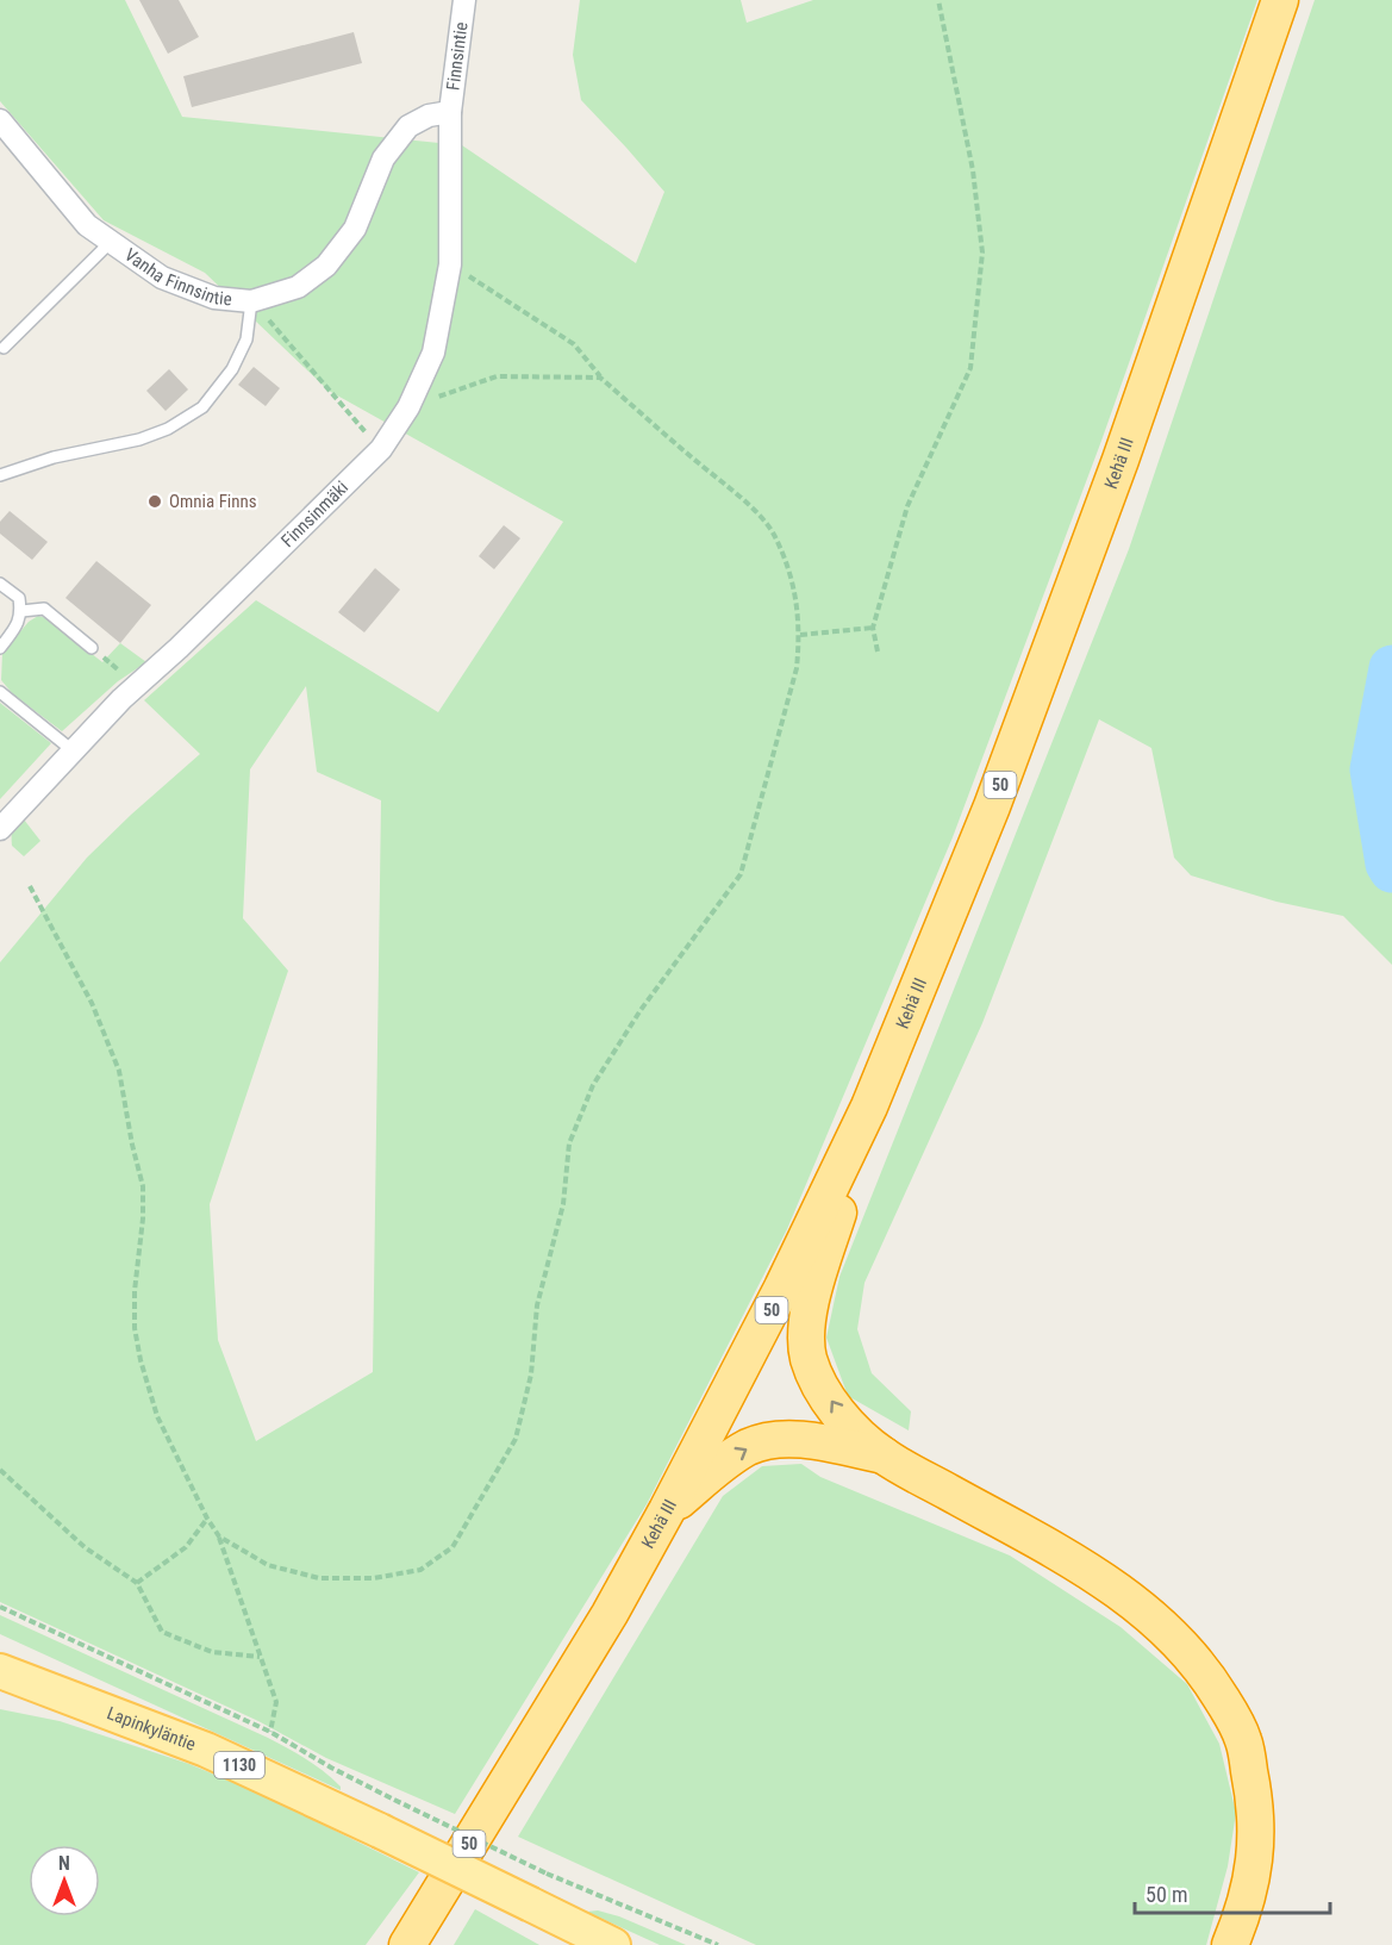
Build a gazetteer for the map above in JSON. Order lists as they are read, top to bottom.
{
  "streets": {
    "highway": ["Kehä III", "50"],
    "main road": ["Lapinkyläntie", "1130"],
    "street": ["Finnsintie", "Vanha Finnsintie", "Finnsinmäki"]
  },
  "crossings": [
    ["Finnsintie", "Vanha Finnsintie"],
    ["Finnsintie", "Finnsinmäki"],
    ["Vanha Finnsintie", "Finnsinmäki"]
  ],
  "places": ["Omnia Finns"],
  "scale_bar": "50 m",
  "north": "top"
}
